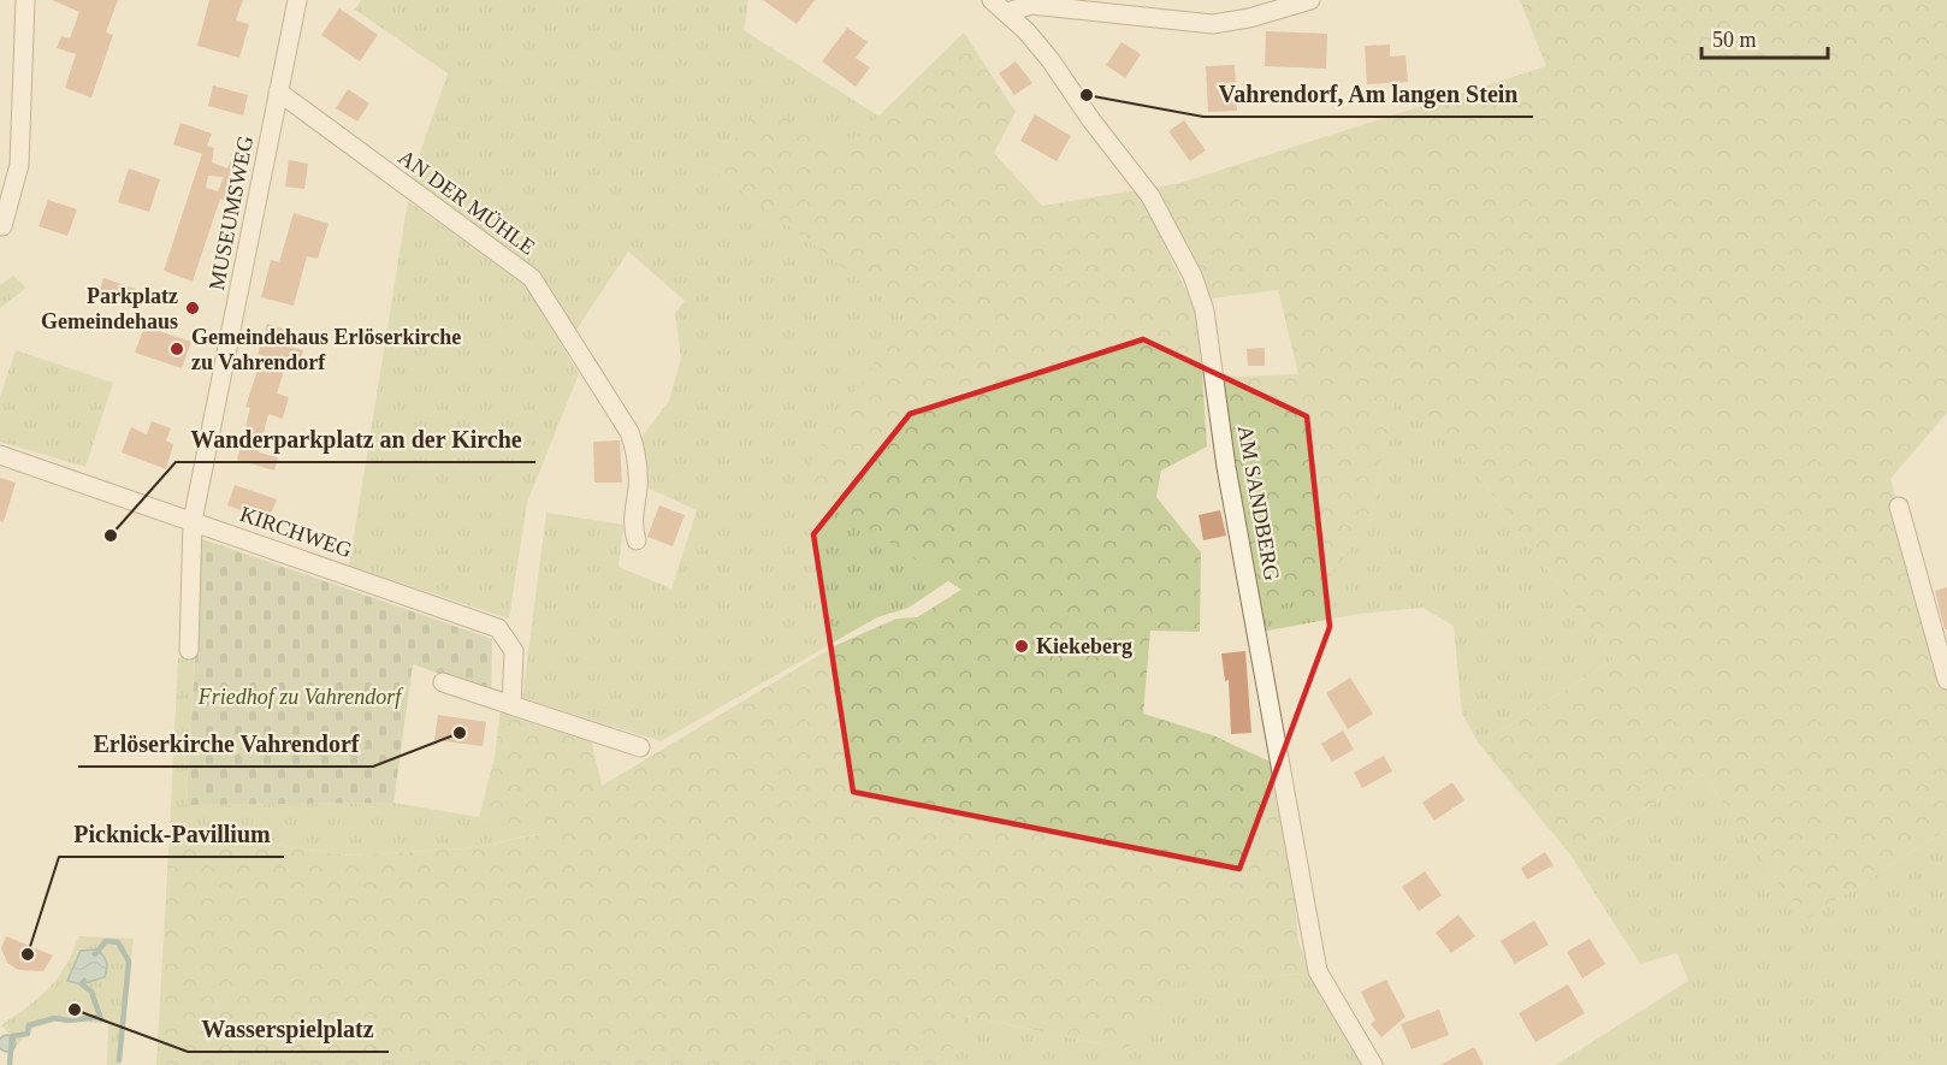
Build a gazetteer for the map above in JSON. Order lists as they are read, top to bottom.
{
  "streets": {
    "street": [
      "AN DER MÜHLE",
      "MUSEUMSWEG",
      "AM SANDBERG",
      "KIRCHWEG"
    ]
  },
  "crossings": [
    ["AN DER MÜHLE", "MUSEUMSWEG"],
    ["MUSEUMSWEG", "KIRCHWEG"]
  ],
  "parks": ["Friedhof zu Vahrendorf"],
  "places": [
    "Vahrendorf, Am langen Stein",
    "Parkplatz Gemeindehaus",
    "Gemeindehaus Erlöserkirche zu Vahrendorf",
    "Wanderparkplatz an der Kirche",
    "Kiekeberg",
    "Erlöserkirche Vahrendorf",
    "Picknick-Pavillium",
    "Wasserspielplatz"
  ],
  "scale_bar": "50 m"
}
